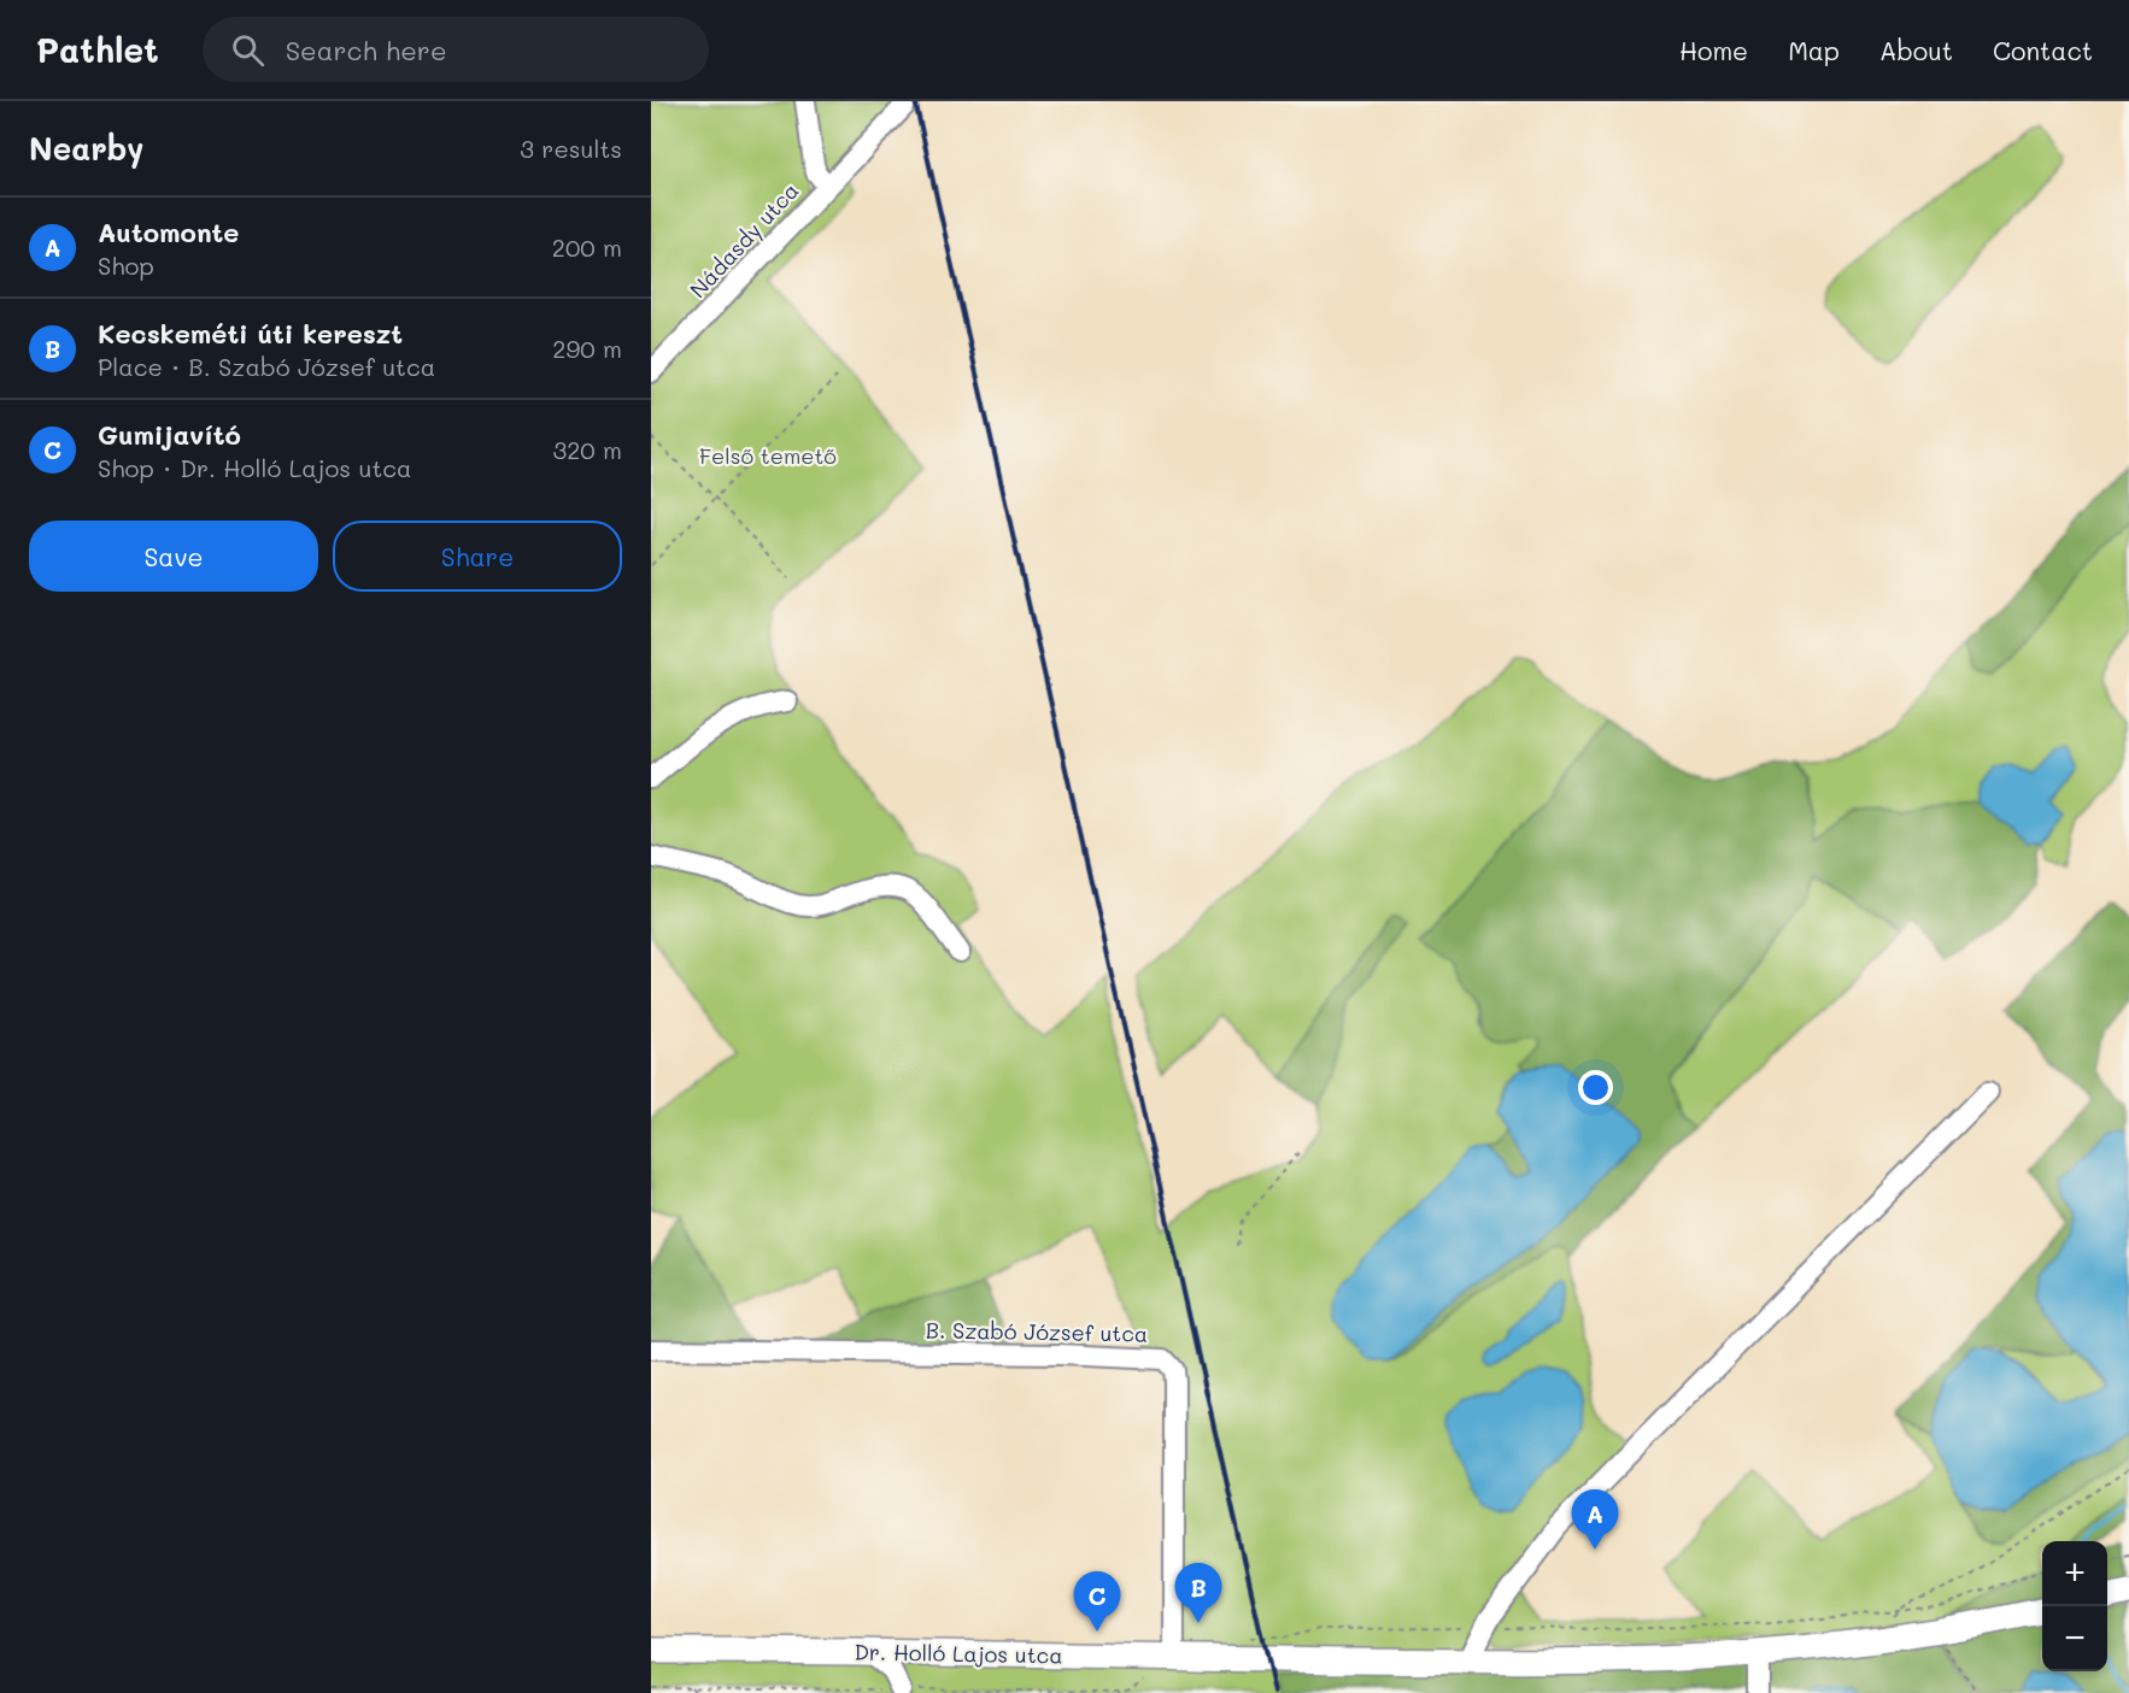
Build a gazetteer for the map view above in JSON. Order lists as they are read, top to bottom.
{
  "streets": {
    "main road": ["Dr. Holló Lajos utca"],
    "street": ["Nádasdy utca", "B. Szabó József utca"]
  },
  "crossings": [
    ["B. Szabó József utca", "Dr. Holló Lajos utca"]
  ],
  "parks": ["Felső temető"],
  "page": {
    "header": "Pathlet",
    "search": "Search here",
    "nav": [
      "Home",
      "Map",
      "About",
      "Contact"
    ],
    "heading": ["Nearby", "3 results"],
    "list": [
      {
        "mark": "A",
        "name": "Automonte",
        "note": "Shop",
        "value": "200 m"
      },
      {
        "mark": "B",
        "name": "Kecskeméti úti kereszt",
        "note": "Place · B. Szabó József utca",
        "value": "290 m"
      },
      {
        "mark": "C",
        "name": "Gumijavító",
        "note": "Shop · Dr. Holló Lajos utca",
        "value": "320 m"
      }
    ],
    "buttons": ["Save", "Share"],
    "pins": ["A", "B", "C"],
    "map_buttons": ["+", "−"]
  }
}
